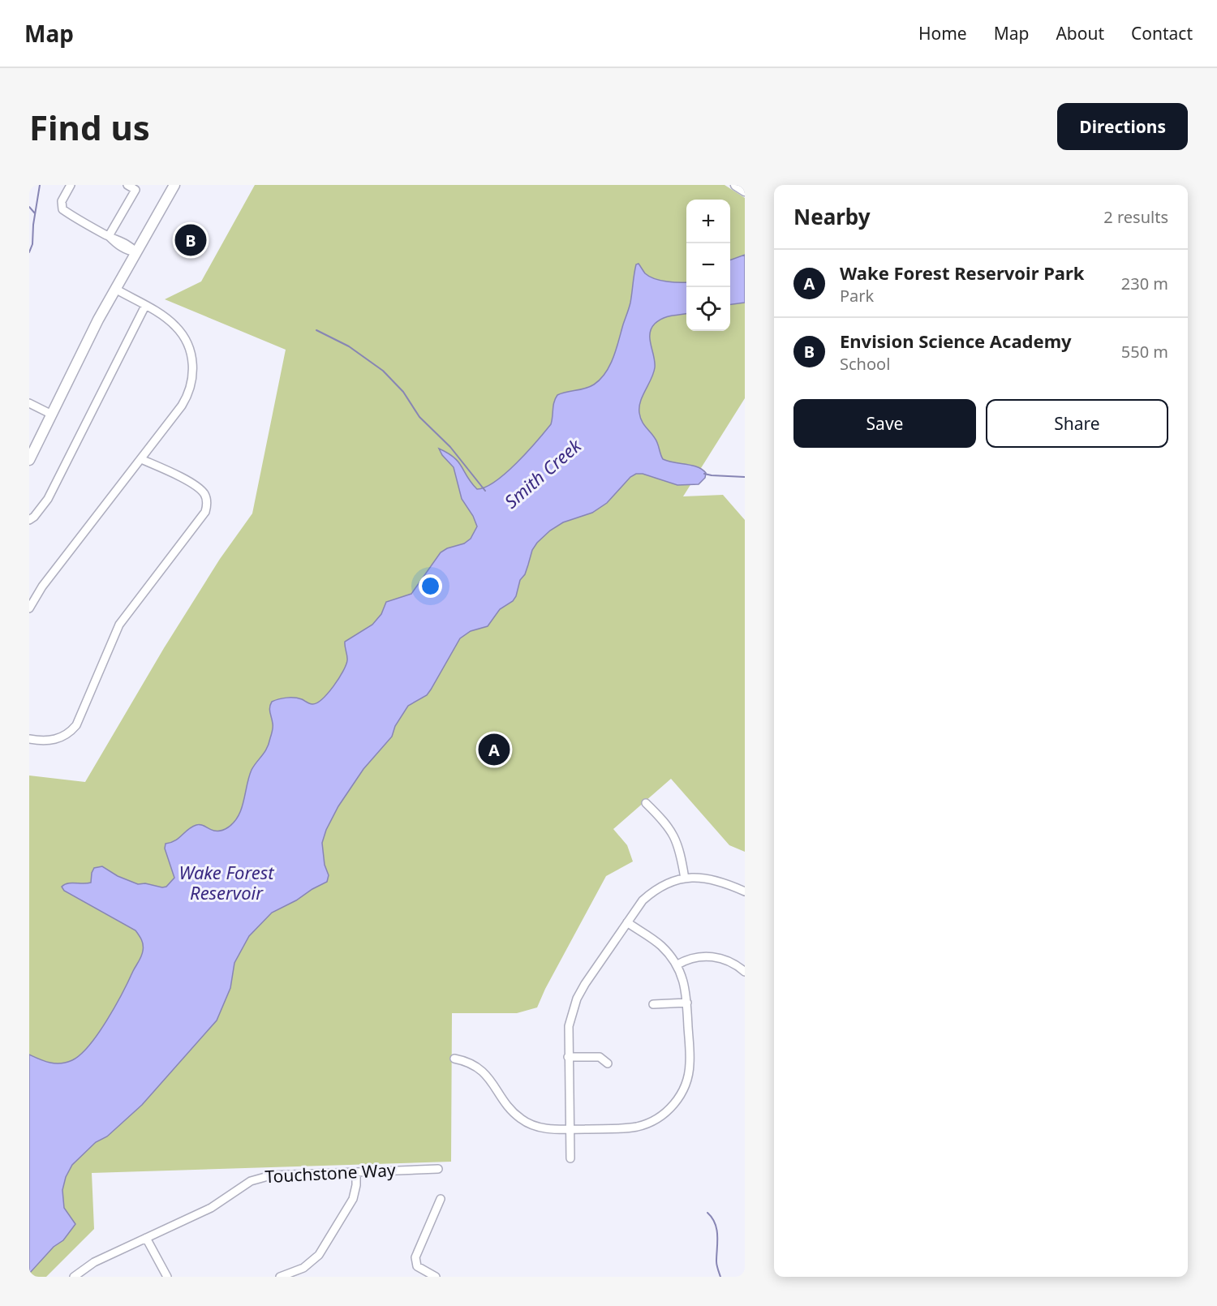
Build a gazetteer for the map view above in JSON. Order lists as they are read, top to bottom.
{
  "streets": {
    "street": ["Touchstone Way"]
  },
  "water": ["Smith Creek", "Wake Forest Reservoir"],
  "page": {
    "header": "Map",
    "nav": [
      "Home",
      "Map",
      "About",
      "Contact"
    ],
    "buttons": [
      "Directions",
      ["Save", "Share"]
    ],
    "title": "Find us",
    "heading": ["Nearby", "2 results"],
    "map_buttons": ["+", "−"],
    "pins": ["B", "A"],
    "list": [
      {
        "mark": "A",
        "name": "Wake Forest Reservoir Park",
        "note": "Park",
        "value": "230 m"
      },
      {
        "mark": "B",
        "name": "Envision Science Academy",
        "note": "School",
        "value": "550 m"
      }
    ]
  }
}
